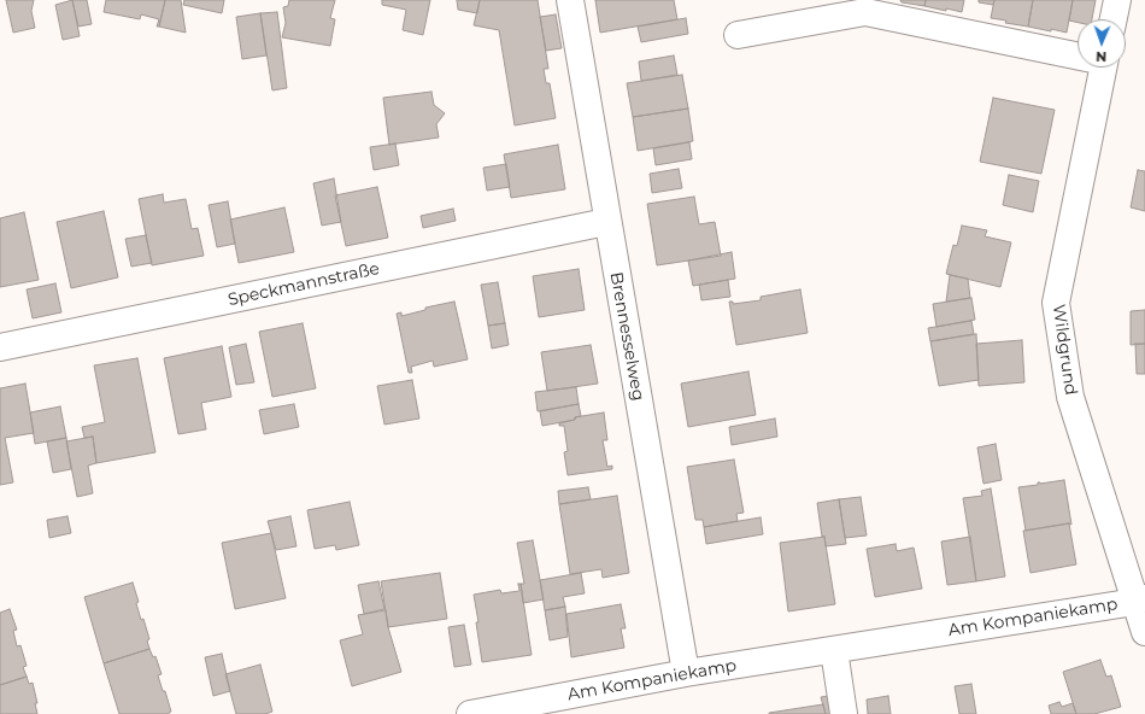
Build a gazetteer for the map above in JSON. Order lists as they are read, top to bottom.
{
  "streets": {
    "street": [
      "Speckmannstraße",
      "Brennesselweg",
      "Wildgrund",
      "Am Kompaniekamp"
    ]
  },
  "crossings": [
    ["Speckmannstraße", "Brennesselweg"],
    ["Brennesselweg", "Am Kompaniekamp"],
    ["Wildgrund", "Am Kompaniekamp"]
  ],
  "north": "bottom"
}
